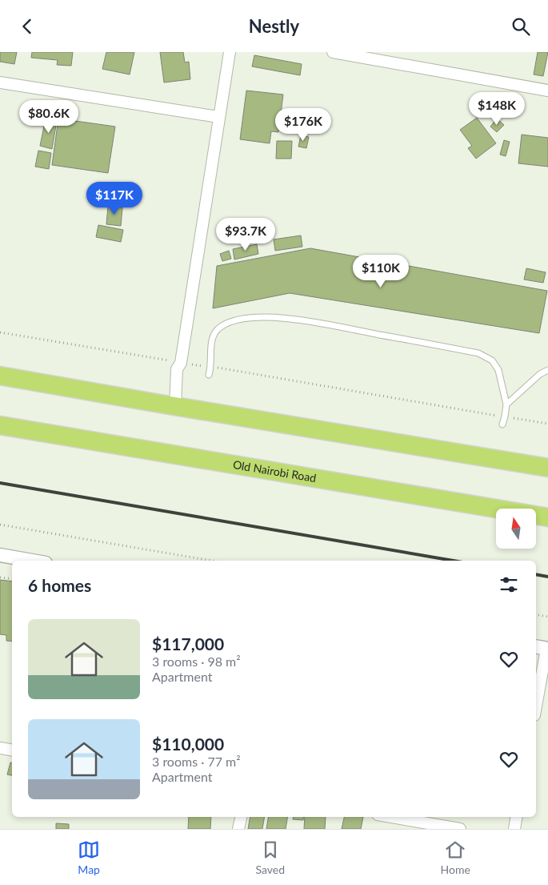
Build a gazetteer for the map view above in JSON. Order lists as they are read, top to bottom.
{
  "streets": {
    "highway": ["Old Nairobi Road"]
  },
  "north": "top",
  "page": {
    "header": "Nestly",
    "price": [
      "$148K",
      "$80.6K",
      "$176K",
      "$117K",
      "$93.7K",
      "$110K"
    ],
    "heading": "6 homes",
    "list": [
      {
        "name": "$117,000",
        "note": "3 rooms · 98 m² · Apartment"
      },
      {
        "name": "$110,000",
        "note": "3 rooms · 77 m² · Apartment"
      }
    ],
    "tabs": ["Map", "Saved", "Home"]
  }
}
